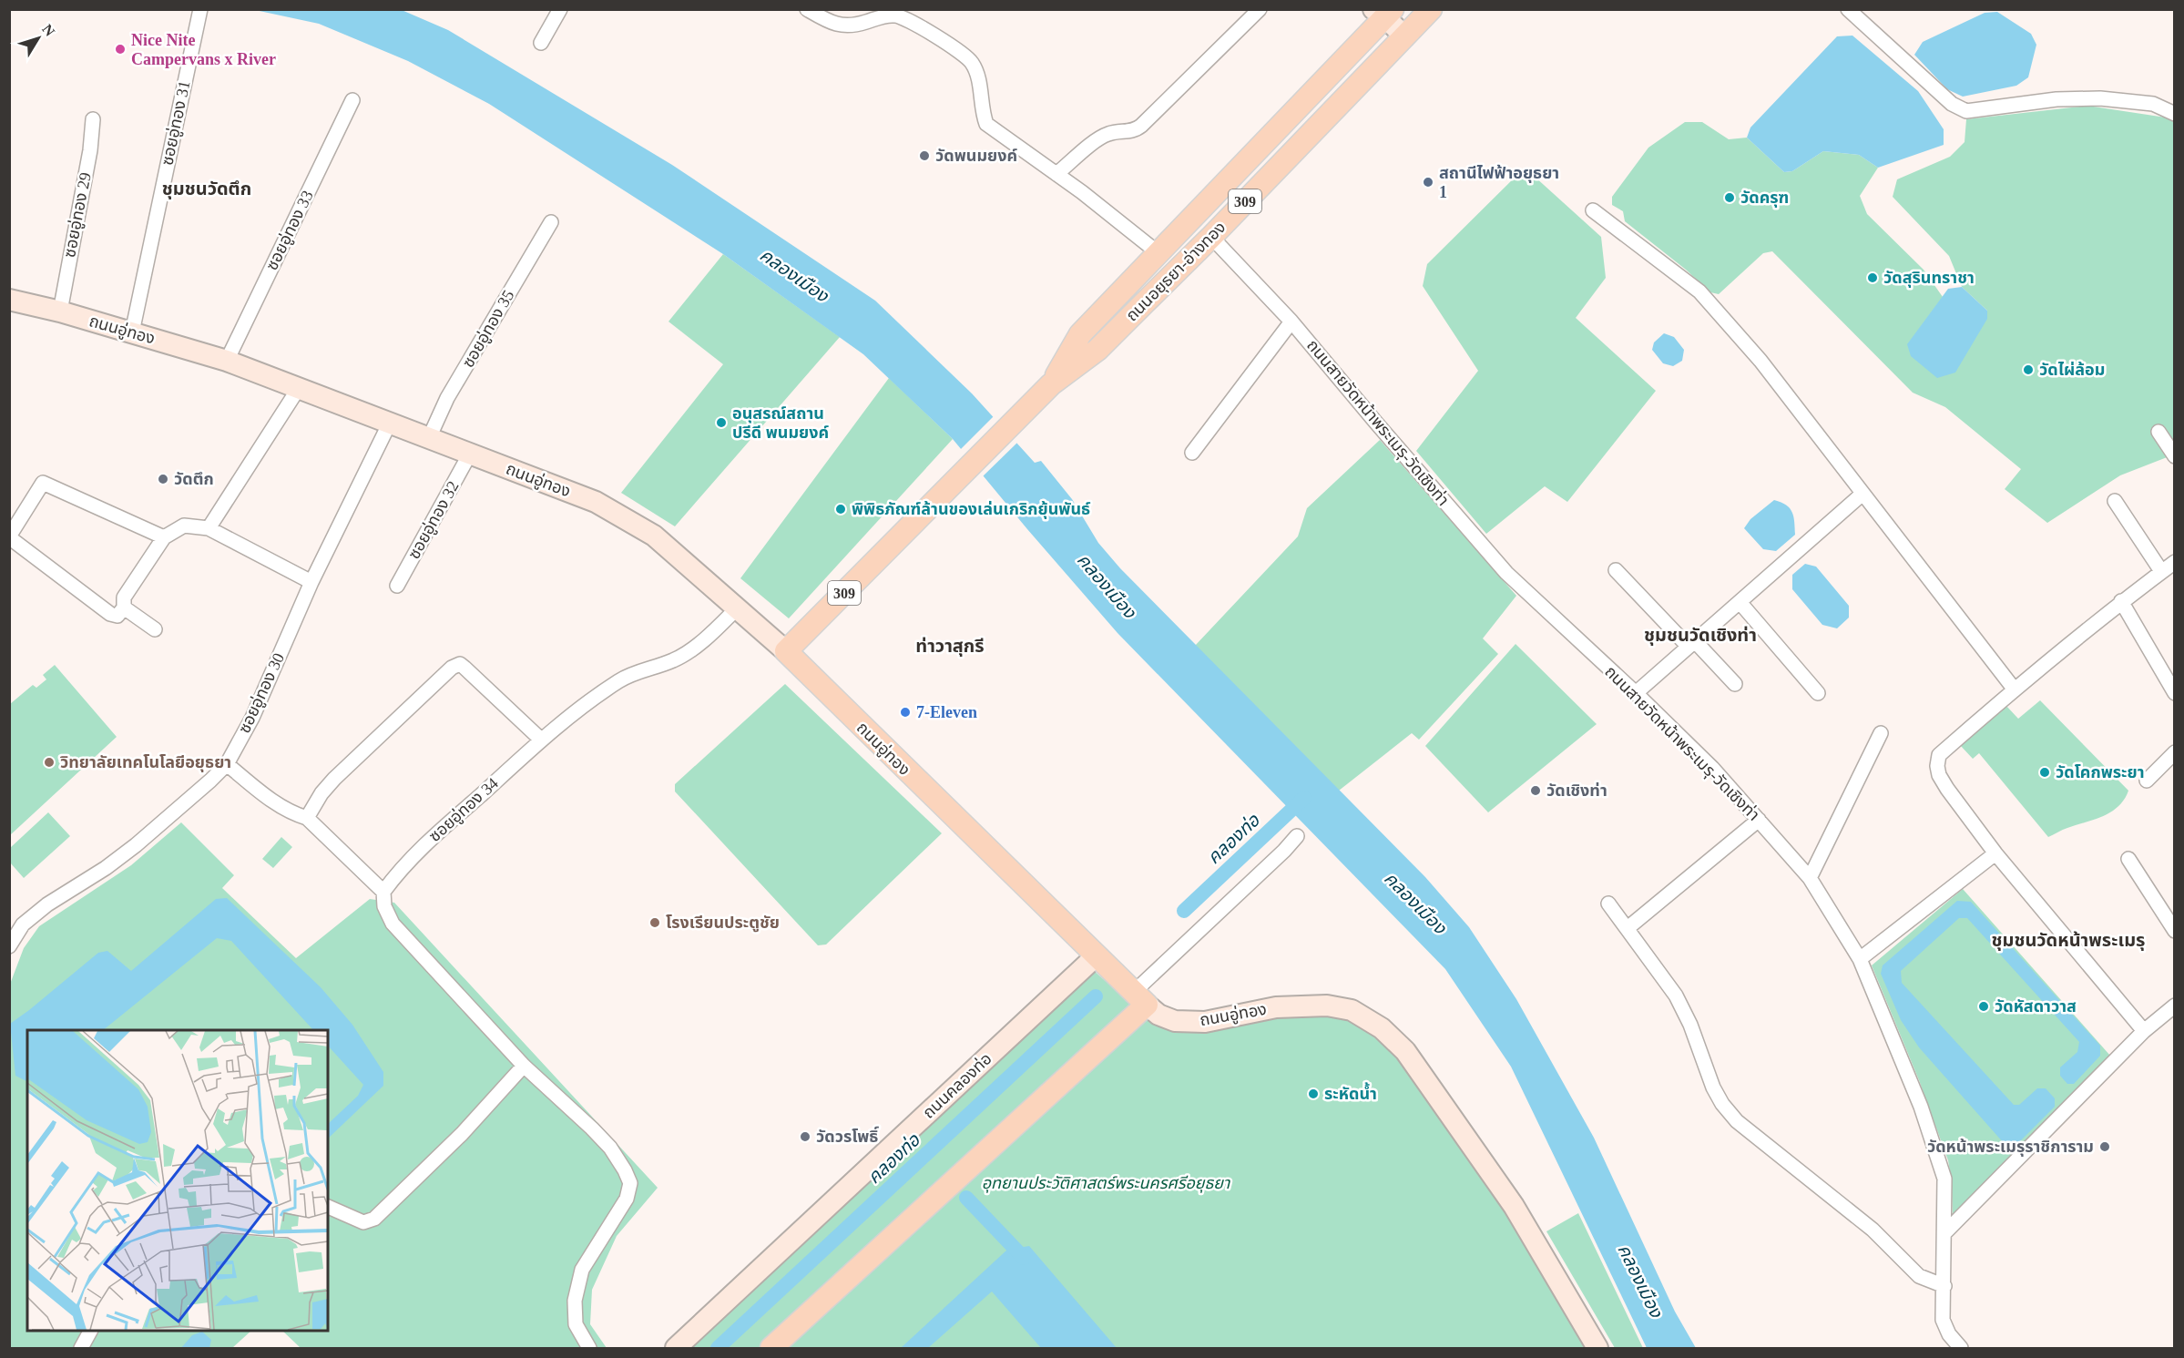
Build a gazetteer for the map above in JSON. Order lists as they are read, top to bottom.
{
  "streets": {
    "main road": [
      "309",
      "ถนนอยุธยา-อ่างทอง",
      "ถนนอู่ทอง",
      "ถนนคลองท่อ"
    ],
    "street": [
      "ซอยอู่ทอง 31",
      "ซอยอู่ทอง 29",
      "ซอยอู่ทอง 33",
      "ซอยอู่ทอง 35",
      "ถนนสายวัดหน้าพระเมรุ-วัดเชิงท่า",
      "ซอยอู่ทอง 32",
      "ซอยอู่ทอง 30",
      "ซอยอู่ทอง 34"
    ]
  },
  "crossings": [
    ["ซอยอู่ทอง 31", "ถนนอู่ทอง"],
    ["ซอยอู่ทอง 29", "ถนนอู่ทอง"],
    ["ซอยอู่ทอง 33", "ถนนอู่ทอง"],
    ["ถนนอยุธยา-อ่างทอง", "ถนนอู่ทอง"],
    ["ถนนอยุธยา-อ่างทอง", "ถนนสายวัดหน้าพระเมรุ-วัดเชิงท่า"],
    ["ซอยอู่ทอง 35", "ถนนอู่ทอง"],
    ["ถนนอู่ทอง", "ซอยอู่ทอง 32"],
    ["ถนนอู่ทอง", "ซอยอู่ทอง 30"],
    ["ถนนอู่ทอง", "ซอยอู่ทอง 34"],
    ["ถนนอู่ทอง", "ถนนคลองท่อ"]
  ],
  "districts": [
    "ชุมชนวัดตึก",
    "ชุมชนวัดเชิงท่า",
    "ท่าวาสุกรี",
    "ชุมชนวัดหน้าพระเมรุ"
  ],
  "water": ["คลองเมือง", "คลองท่อ"],
  "parks": ["อุทยานประวัติศาสตร์พระนครศรีอยุธยา"],
  "places": [
    "Nice Nite Campervans x River",
    "วัดพนมยงค์",
    "สถานีไฟฟ้าอยุธยา 1",
    "วัดครุฑ",
    "วัดสุรินทราชา",
    "วัดไผ่ล้อม",
    "อนุสรณ์สถาน ปรีดี พนมยงค์",
    "วัดตึก",
    "พิพิธภัณฑ์ล้านของเล่นเกริกยุ้นพันธ์",
    "7-Eleven",
    "วิทยาลัยเทคโนโลยีอยุธยา",
    "วัดโคกพระยา",
    "วัดเชิงท่า",
    "โรงเรียนประตูชัย",
    "วัดหัสดาวาส",
    "ระหัดน้ำ",
    "วัดวรโพธิ์",
    "วัดหน้าพระเมรุราชิการาม"
  ],
  "north": "top right"
}
